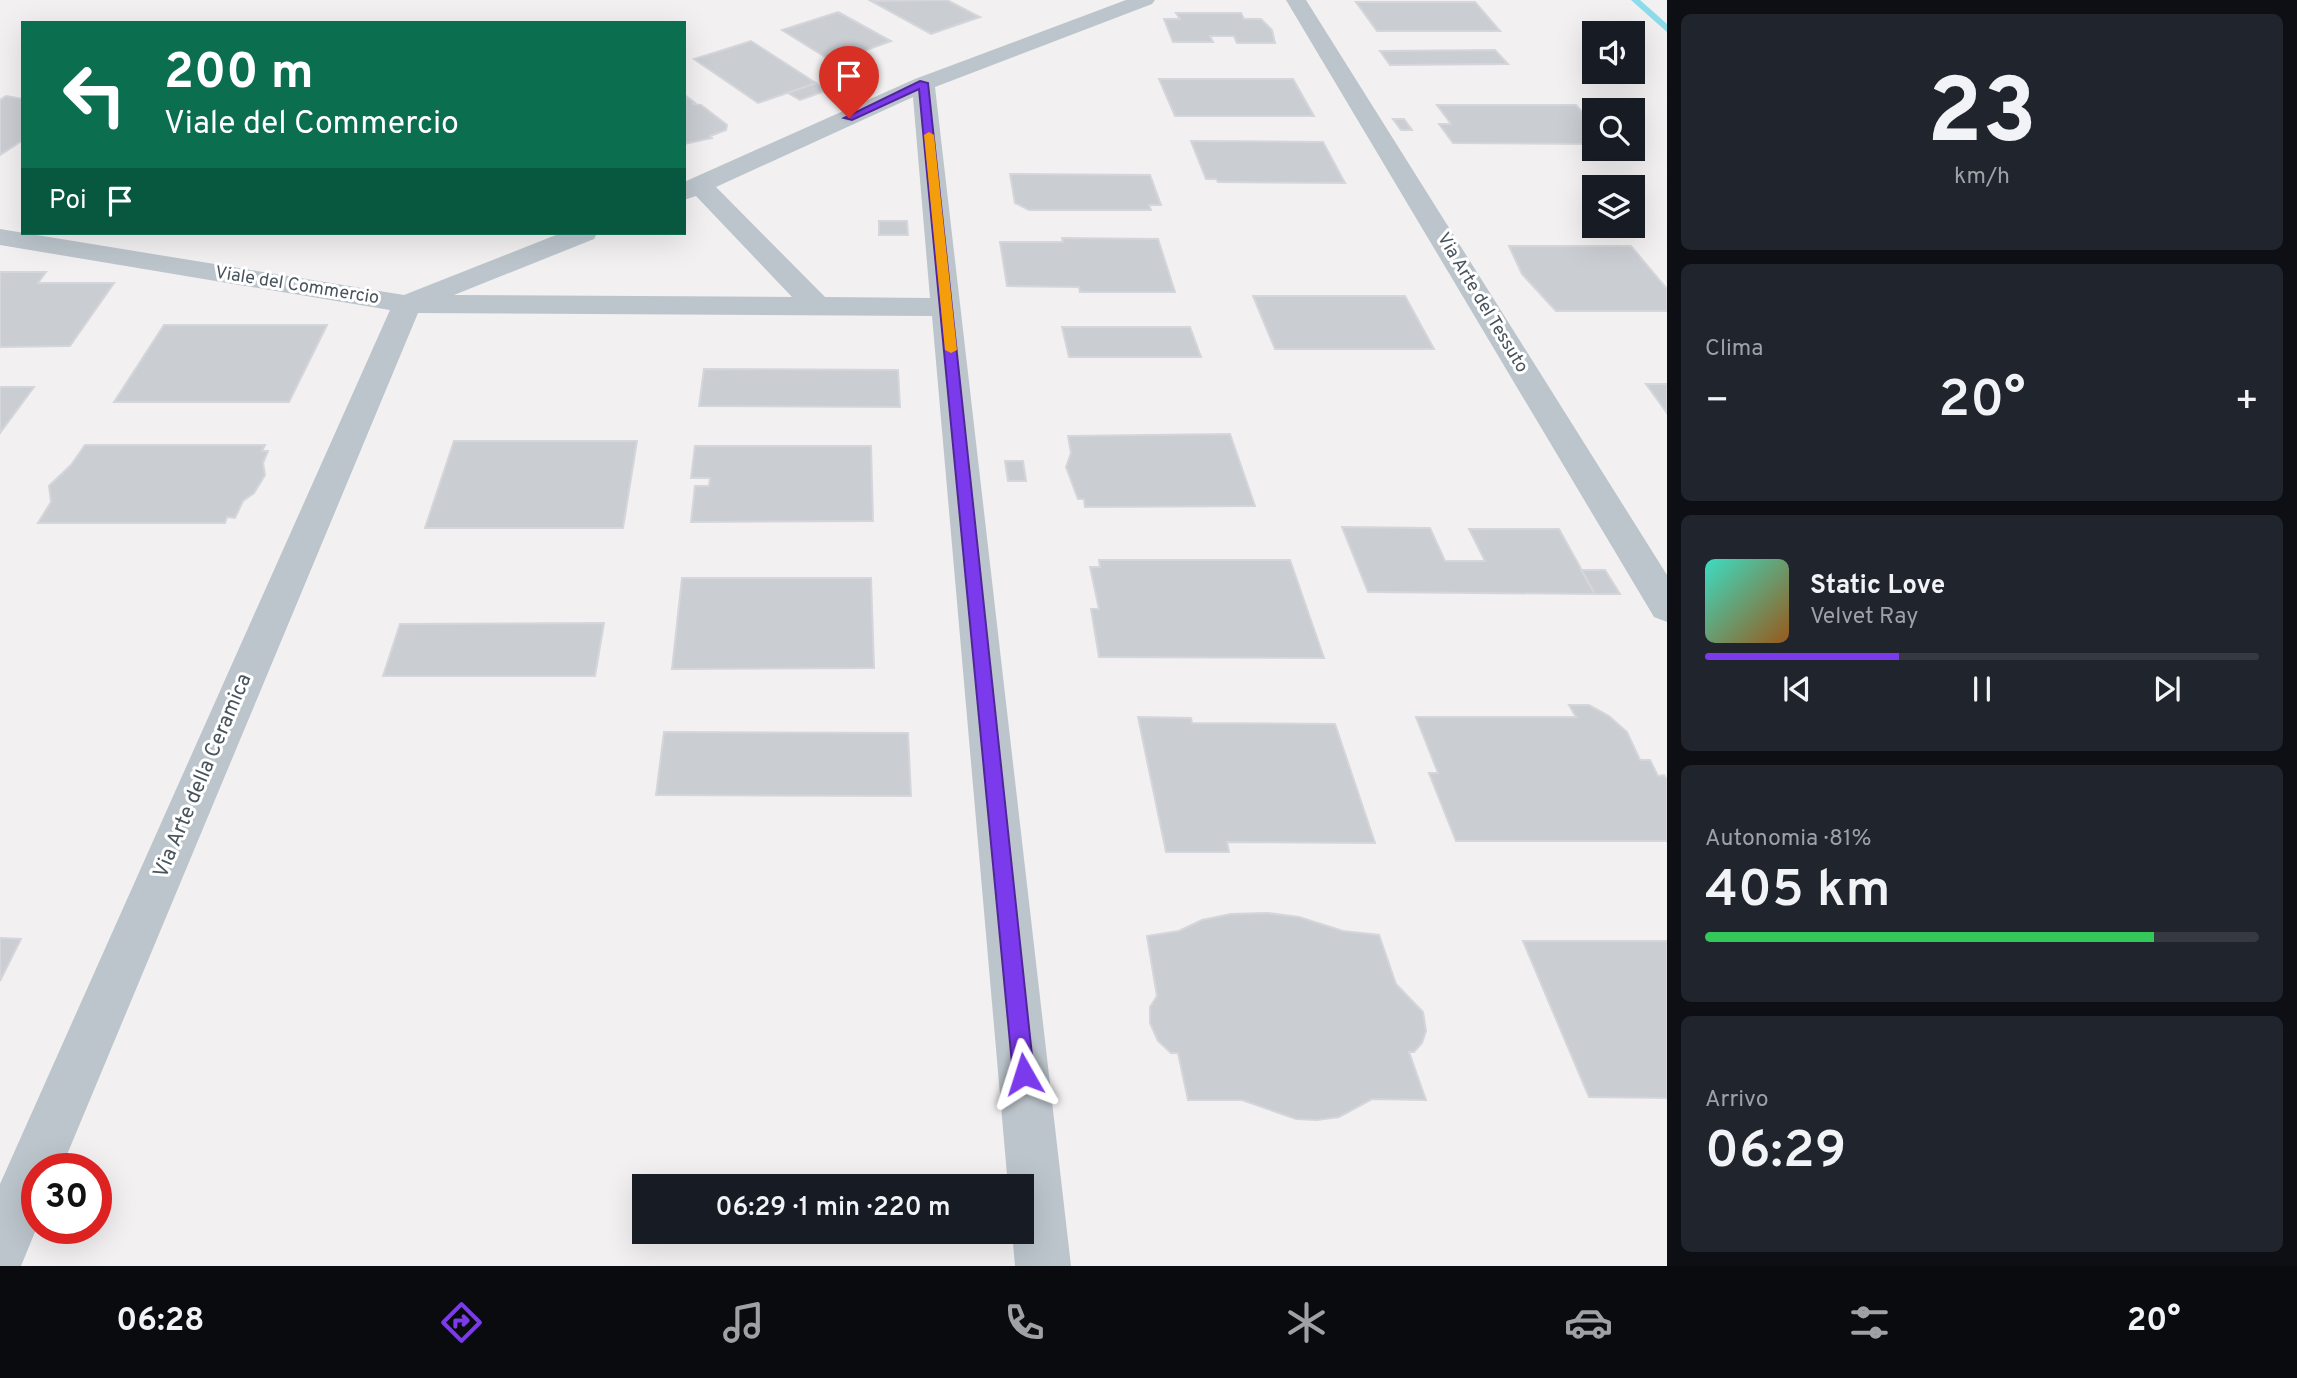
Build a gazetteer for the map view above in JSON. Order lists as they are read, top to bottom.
{
  "streets": {
    "street": ["Viale del Commercio", "Via Arte del Tessuto", "Via Arte della Ceramica"]
  },
  "crossings": [
    ["Viale del Commercio", "Via Arte della Ceramica"]
  ],
  "page": {
    "tile": [
      ["23", "km/h"],
      "Clima",
      ["Autonomia · 81%", "405 km"],
      ["Arrivo", "06:29"]
    ],
    "turn": ["200 m", "Viale del Commercio"],
    "then": "Poi",
    "heat": ["−", "20°", "+"],
    "song": ["Static Love", "Velvet Ray"],
    "limit": "30",
    "trip": "06:29 · 1 min · 220 m",
    "tabs": ["06:28", "20°"]
  }
}
